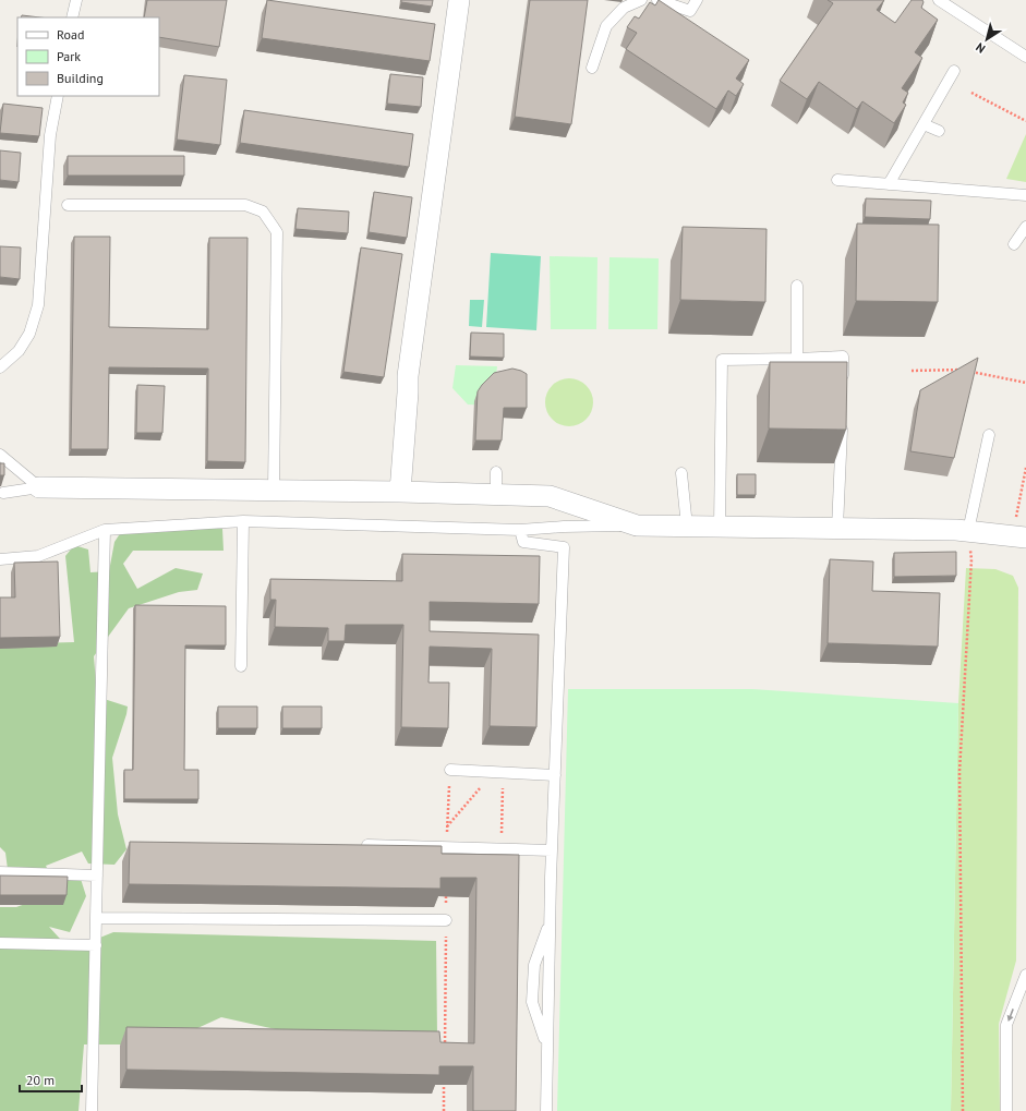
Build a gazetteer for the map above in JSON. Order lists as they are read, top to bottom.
{
  "legend": ["Road", "Park", "Building"],
  "scale_bar": "20 m",
  "north": "bottom left"
}
